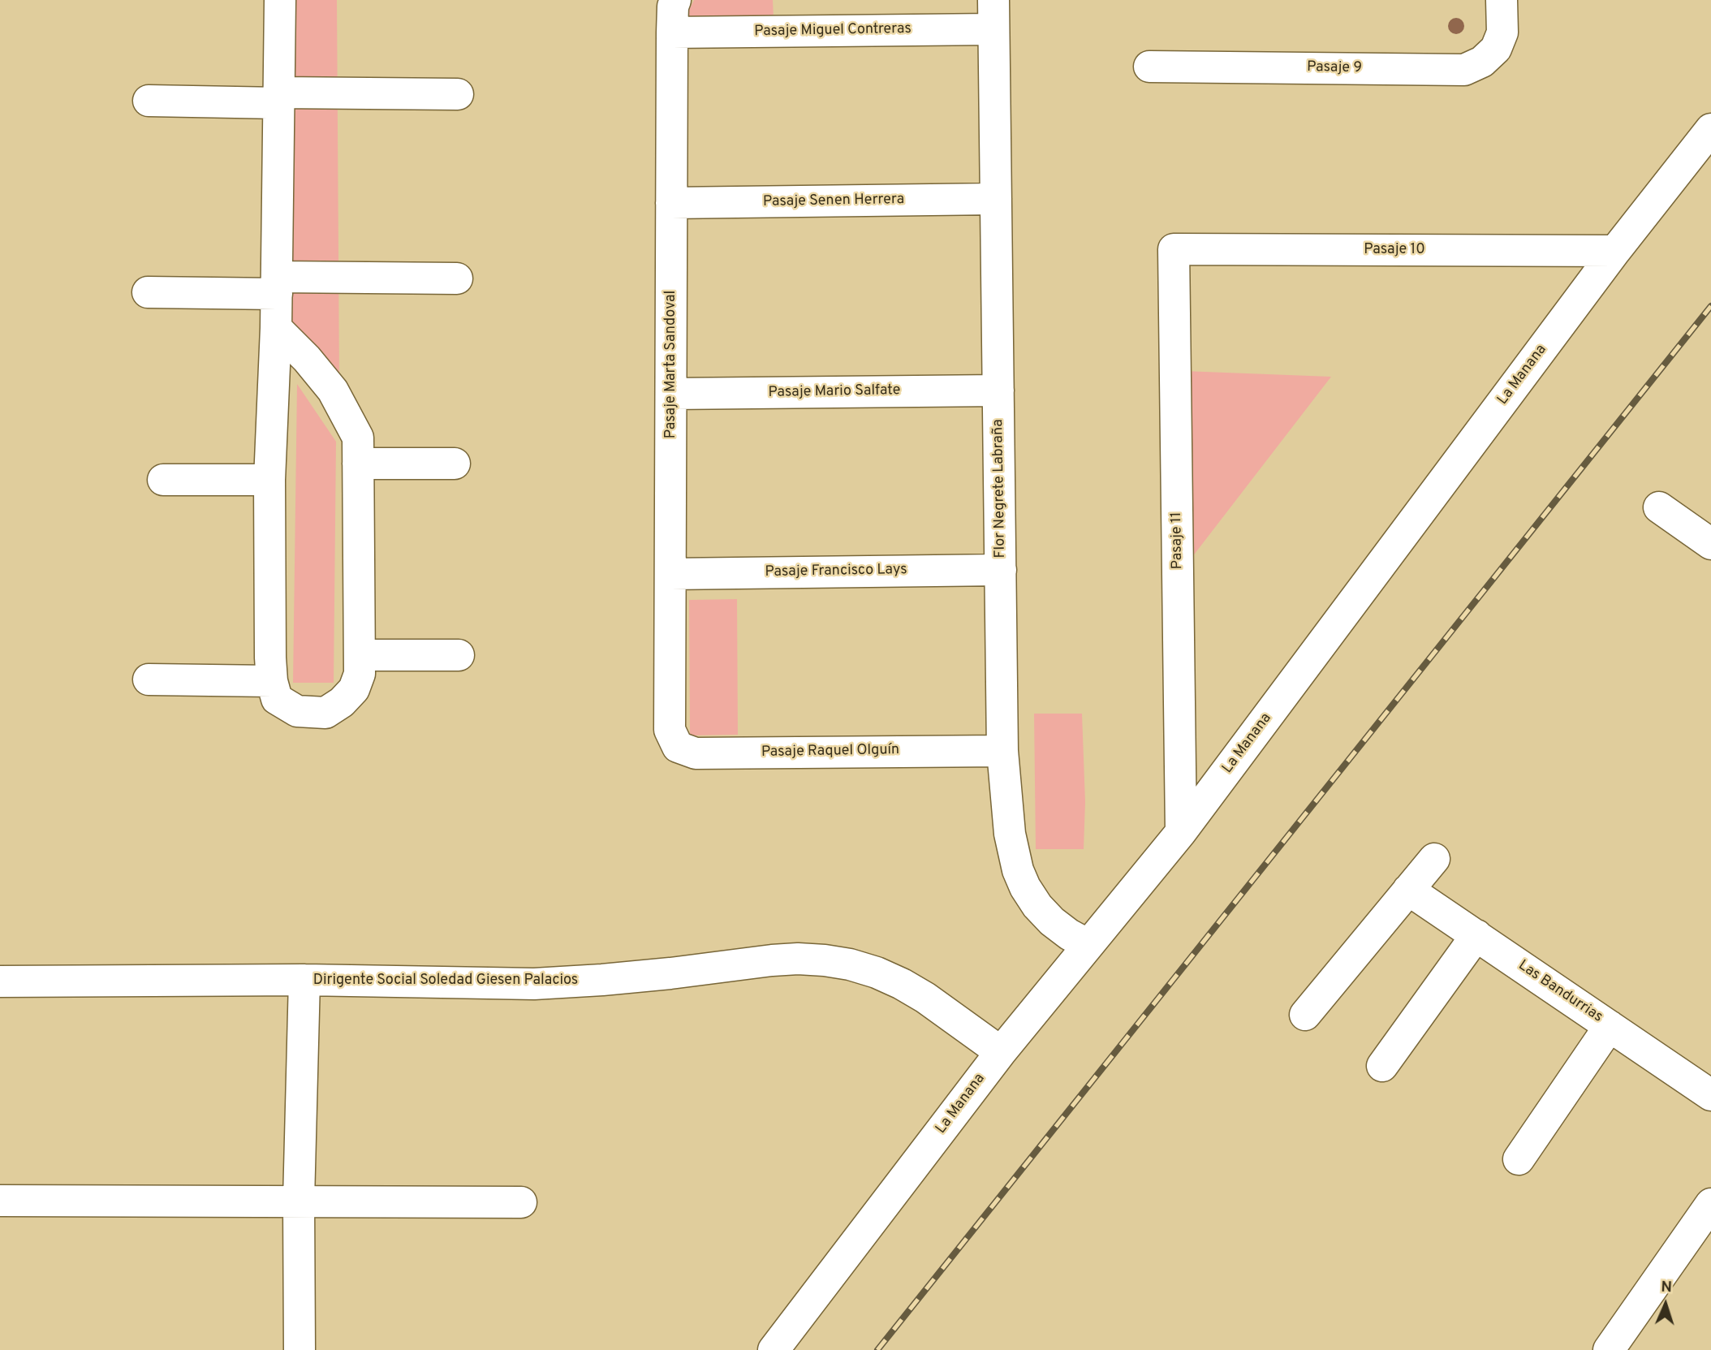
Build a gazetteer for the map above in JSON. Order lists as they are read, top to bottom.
{
  "streets": {
    "street": [
      "Pasaje Miguel Contreras",
      "Pasaje 9",
      "Pasaje Senen Herrera",
      "Pasaje 10",
      "Pasaje Marta Sandoval",
      "La Manana",
      "Pasaje Mario Salfate",
      "Flor Negrete Labraña",
      "Pasaje 11",
      "Pasaje Francisco Lays",
      "Pasaje Raquel Olguín",
      "Dirigente Social Soledad Giesen Palacios",
      "Las Bandurrias"
    ]
  },
  "crossings": [
    ["Pasaje Miguel Contreras", "Pasaje Marta Sandoval"],
    ["Pasaje Miguel Contreras", "Flor Negrete Labraña"],
    ["Pasaje Senen Herrera", "Pasaje Marta Sandoval"],
    ["Pasaje Senen Herrera", "Flor Negrete Labraña"],
    ["Pasaje 10", "La Manana"],
    ["Pasaje 10", "Pasaje 11"],
    ["Pasaje Marta Sandoval", "Pasaje Mario Salfate"],
    ["Pasaje Marta Sandoval", "Pasaje Francisco Lays"],
    ["Pasaje Marta Sandoval", "Pasaje Raquel Olguín"],
    ["La Manana", "Flor Negrete Labraña"],
    ["La Manana", "Pasaje 11"],
    ["La Manana", "Dirigente Social Soledad Giesen Palacios"],
    ["Pasaje Mario Salfate", "Flor Negrete Labraña"],
    ["Flor Negrete Labraña", "Pasaje Francisco Lays"],
    ["Flor Negrete Labraña", "Pasaje Raquel Olguín"]
  ],
  "north": "top"
}
